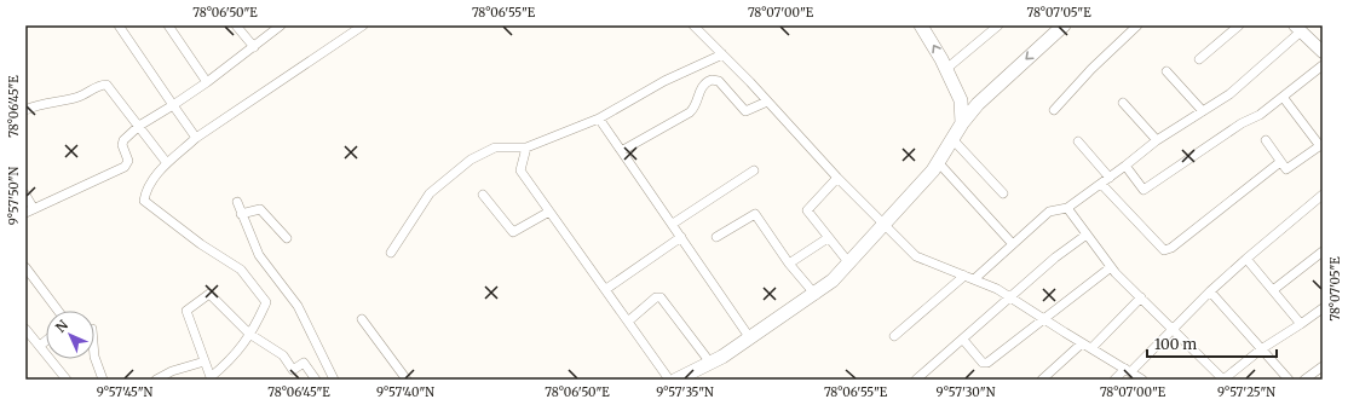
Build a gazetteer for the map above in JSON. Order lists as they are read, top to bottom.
{
  "scale_bar": "100 m",
  "north": "top left",
  "coordinates": [
    "78°06'50\"E",
    "78°06'55\"E",
    "78°07'00\"E",
    "78°07'05\"E",
    "78°06'45\"E",
    "9°57'50\"N",
    "9°57'45\"N",
    "9°57'40\"N",
    "9°57'35\"N",
    "9°57'30\"N",
    "9°57'25\"N"
  ]
}
